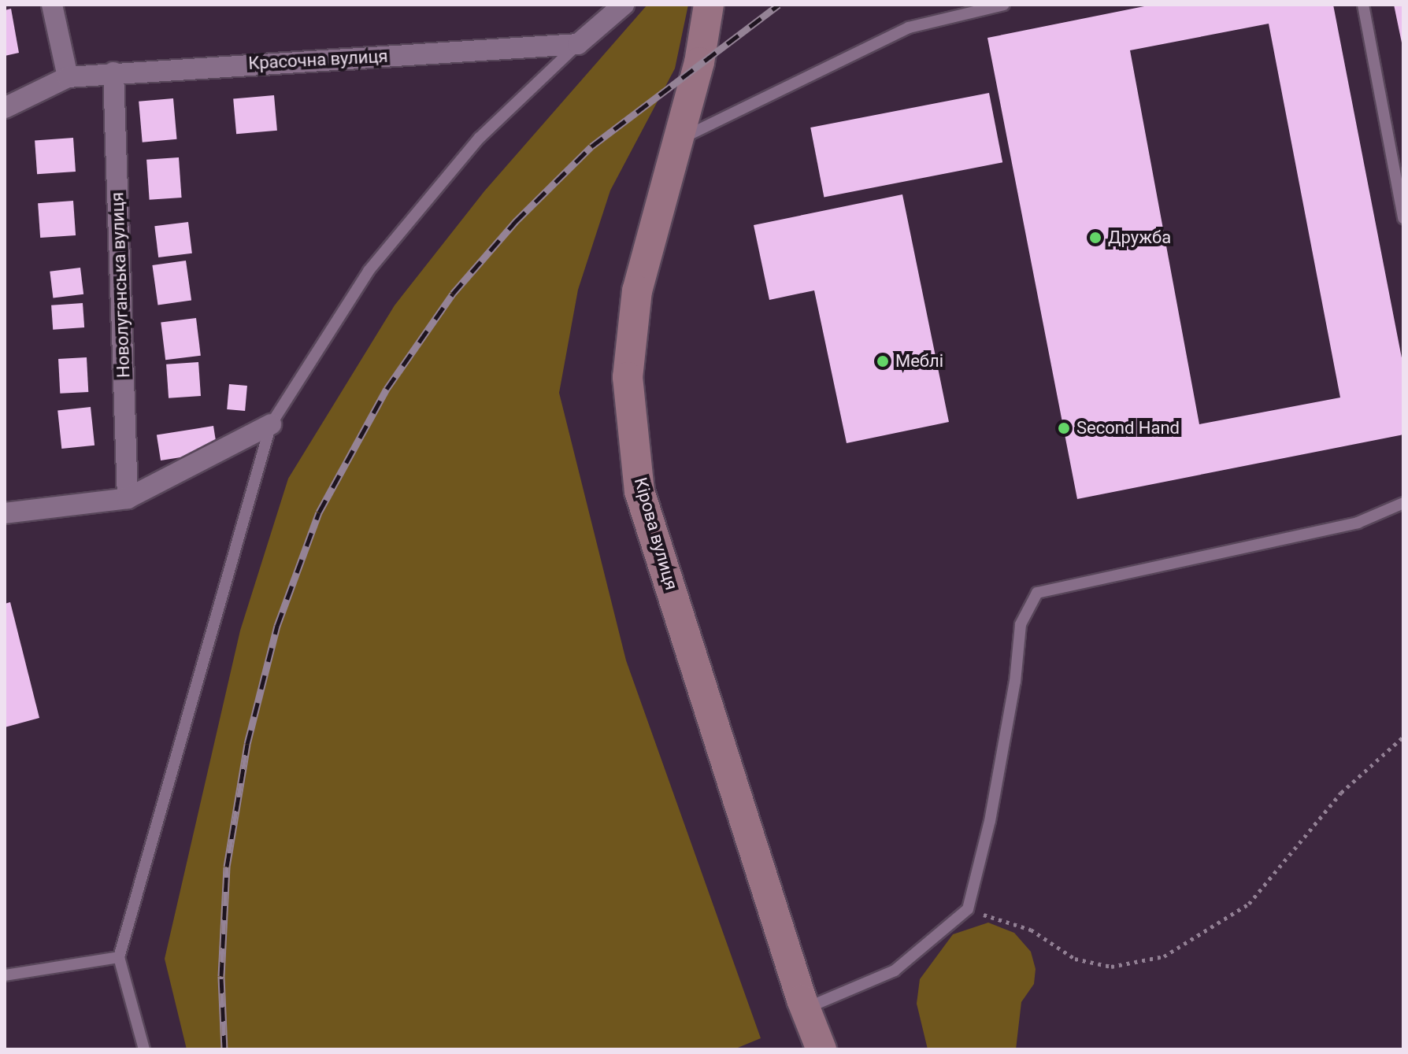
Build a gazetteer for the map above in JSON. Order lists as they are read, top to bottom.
{
  "streets": {
    "main road": ["Кірова вулиця"],
    "street": ["Красочна вулиця", "Новолуганська вулиця"]
  },
  "crossings": [
    ["Красочна вулиця", "Новолуганська вулиця"]
  ],
  "places": ["Дружба", "Меблі", "Second Hand"]
}
